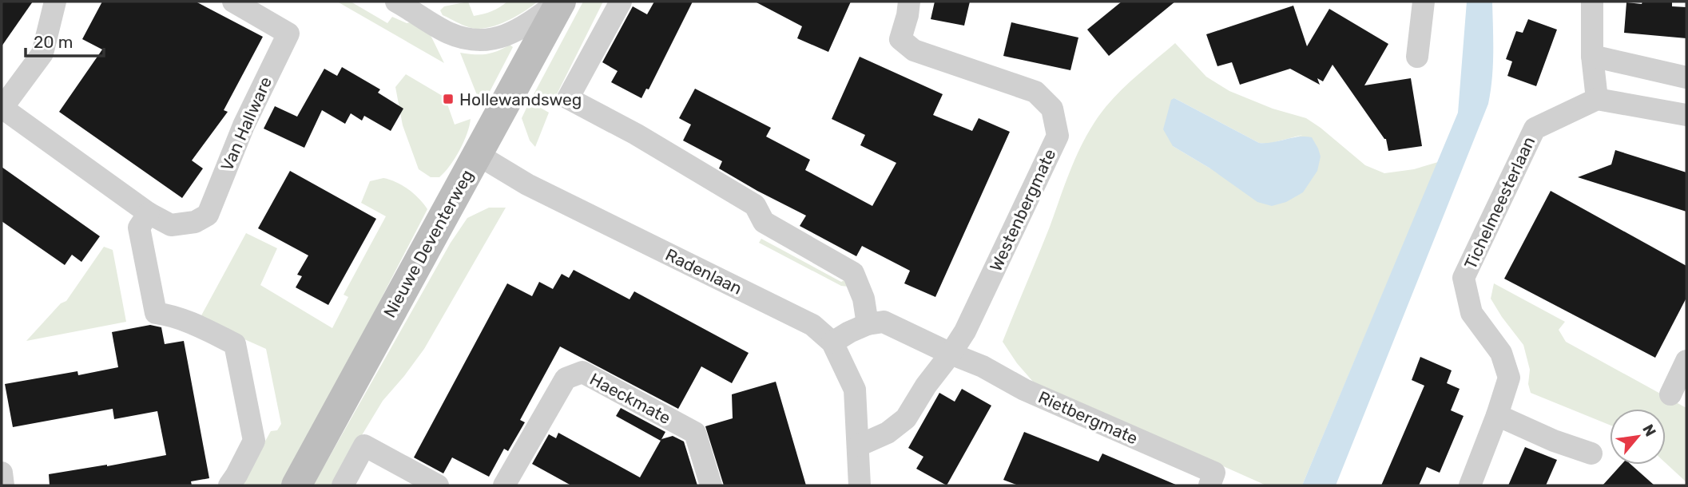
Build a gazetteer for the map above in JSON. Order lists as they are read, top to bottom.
{
  "streets": {
    "main road": ["Nieuwe Deventerweg"],
    "street": [
      "Van Hallware",
      "Tichelmeesterlaan",
      "Westenbergmate",
      "Radenlaan",
      "Haeckmate",
      "Rietbergmate"
    ]
  },
  "crossings": [
    ["Westenbergmate", "Rietbergmate"],
    ["Nieuwe Deventerweg", "Radenlaan"]
  ],
  "places": {
    "transit": ["Hollewandsweg"]
  },
  "scale_bar": "20 m",
  "north": "top right"
}
